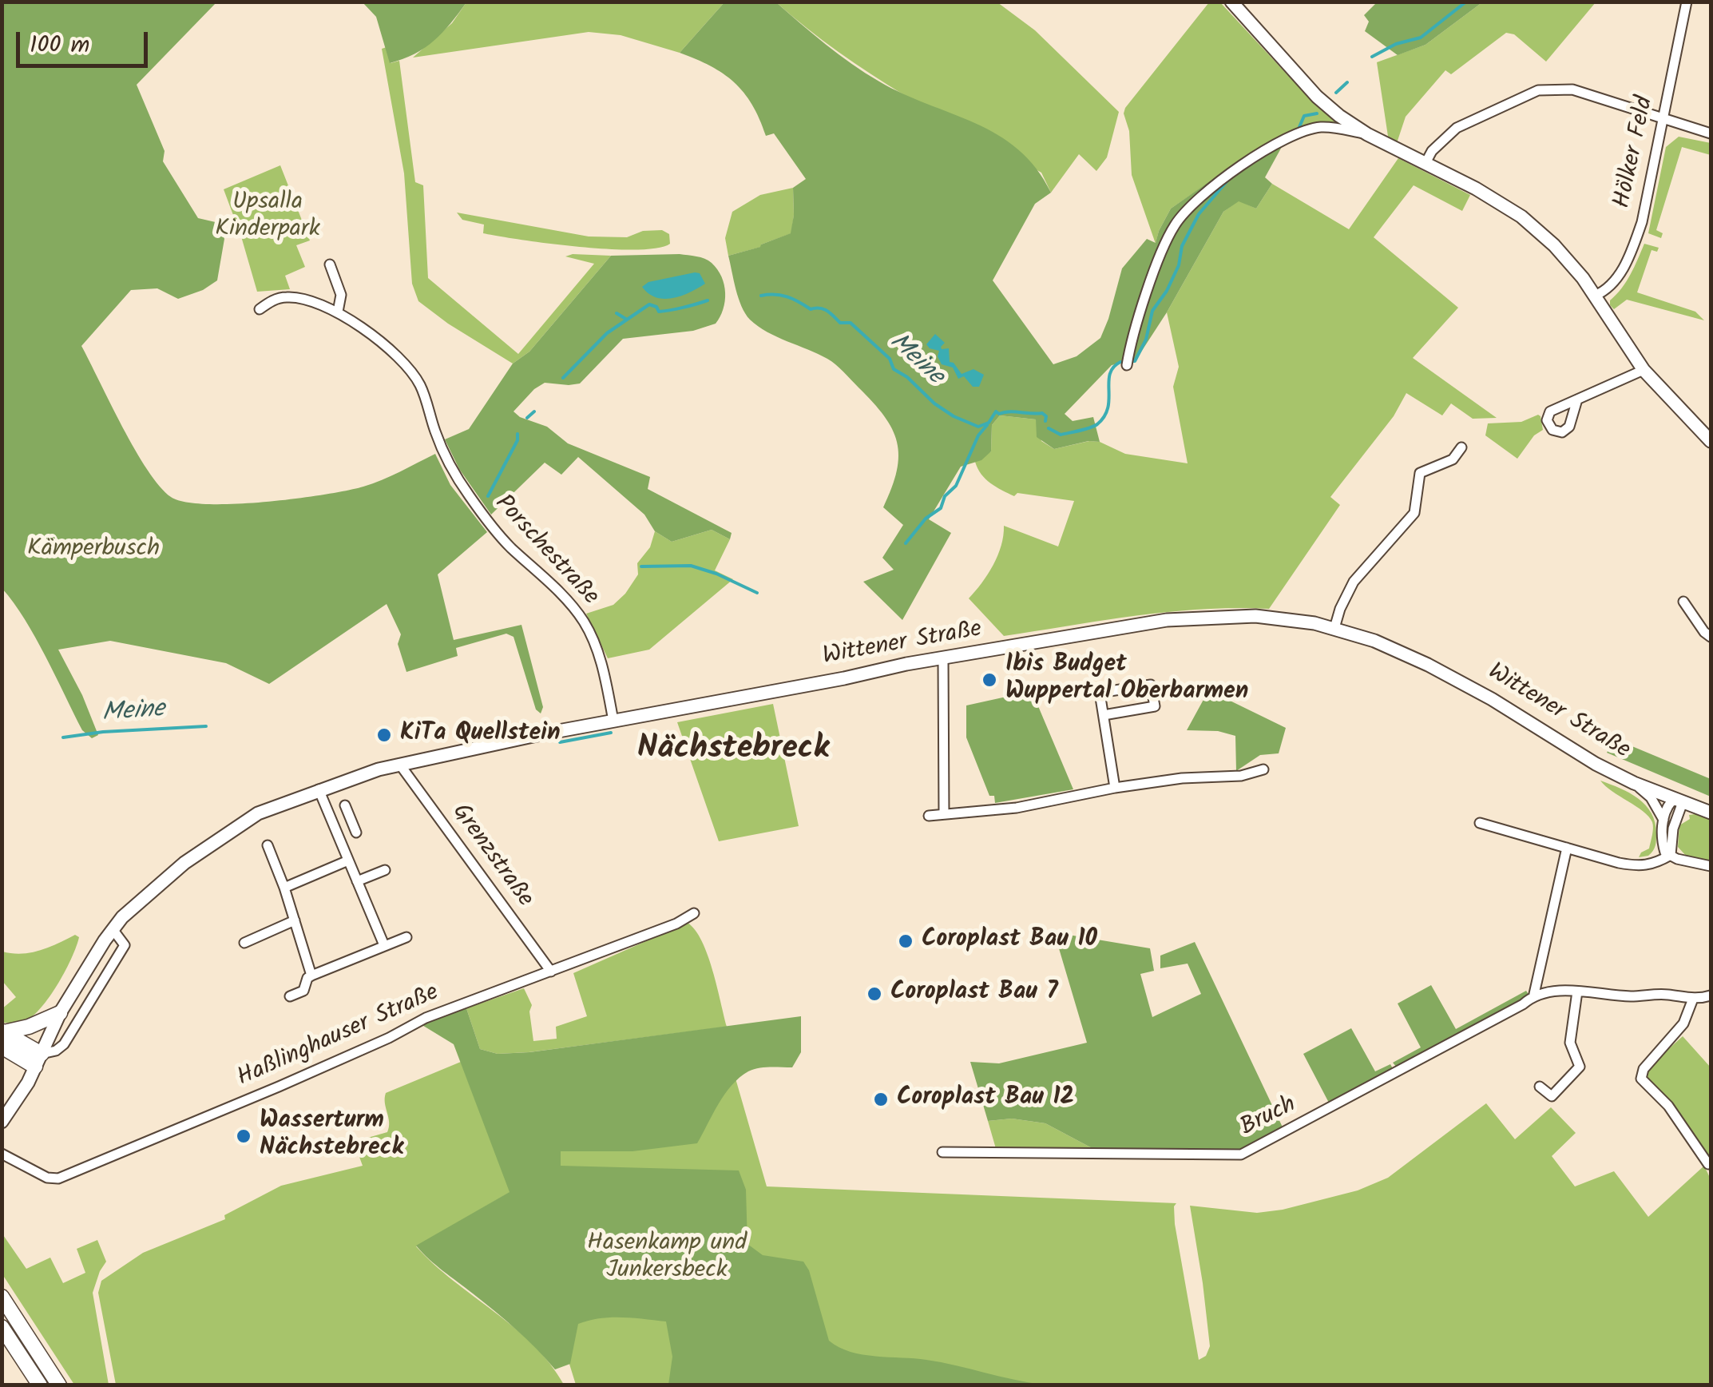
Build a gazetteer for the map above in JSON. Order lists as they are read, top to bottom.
{
  "streets": {
    "main road": ["Wittener Straße"],
    "street": [
      "Hölker Feld",
      "Porschestraße",
      "Grenzstraße",
      "Haßlinghauser Straße",
      "Bruch"
    ]
  },
  "crossings": [
    ["Porschestraße", "Wittener Straße"],
    ["Wittener Straße", "Grenzstraße"],
    ["Grenzstraße", "Haßlinghauser Straße"]
  ],
  "districts": ["Nächstebreck"],
  "water": ["Meine"],
  "parks": ["Upsalla Kinderpark", "Kämperbusch", "Hasenkamp und Junkersbeck"],
  "places": [
    "Ibis Budget Wuppertal Oberbarmen",
    "KiTa Quellstein",
    "Coroplast Bau 10",
    "Coroplast Bau 7",
    "Coroplast Bau 12",
    "Wasserturm Nächstebreck"
  ],
  "scale_bar": "100 m"
}
